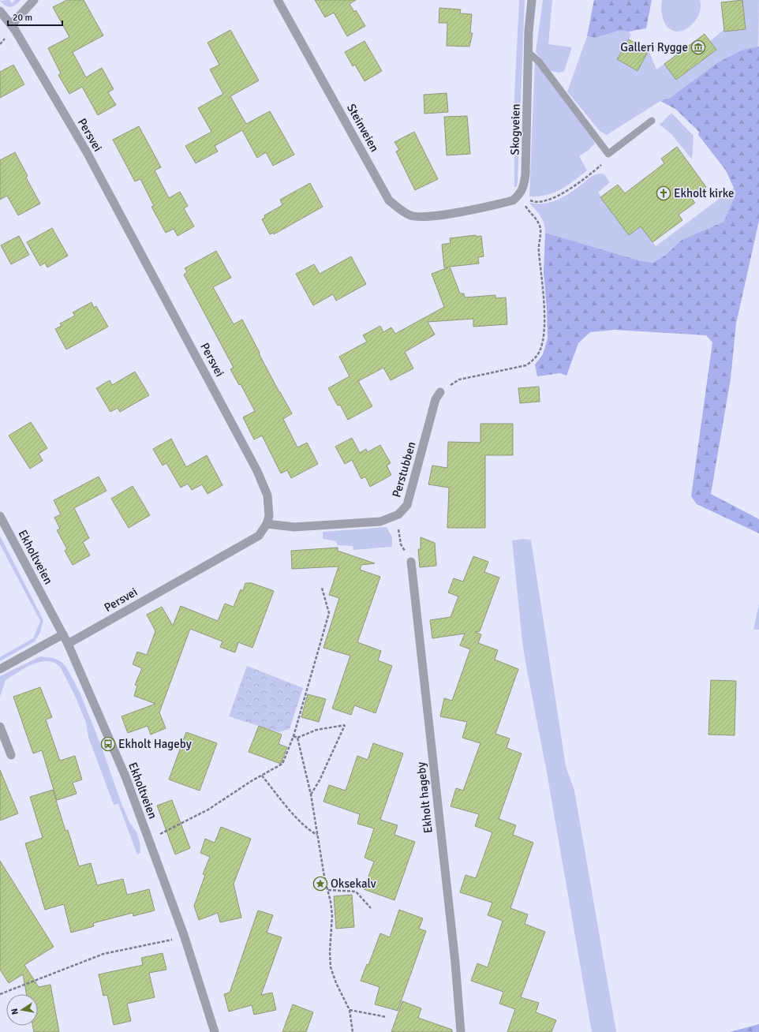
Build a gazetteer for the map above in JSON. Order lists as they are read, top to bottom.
{
  "streets": {
    "street": [
      "Steinveien",
      "Skogveien",
      "Persvei",
      "Perstubben",
      "Ekholtveien",
      "Ekholt hageby"
    ]
  },
  "crossings": [
    ["Steinveien", "Skogveien"],
    ["Persvei", "Perstubben"],
    ["Persvei", "Ekholtveien"]
  ],
  "places": {
    "museum": ["Galleri Rygge"],
    "church": ["Ekholt kirke"],
    "bus stop": ["Ekholt Hageby"],
    "place": ["Oksekalv"]
  },
  "scale_bar": "20 m",
  "north": "left"
}
